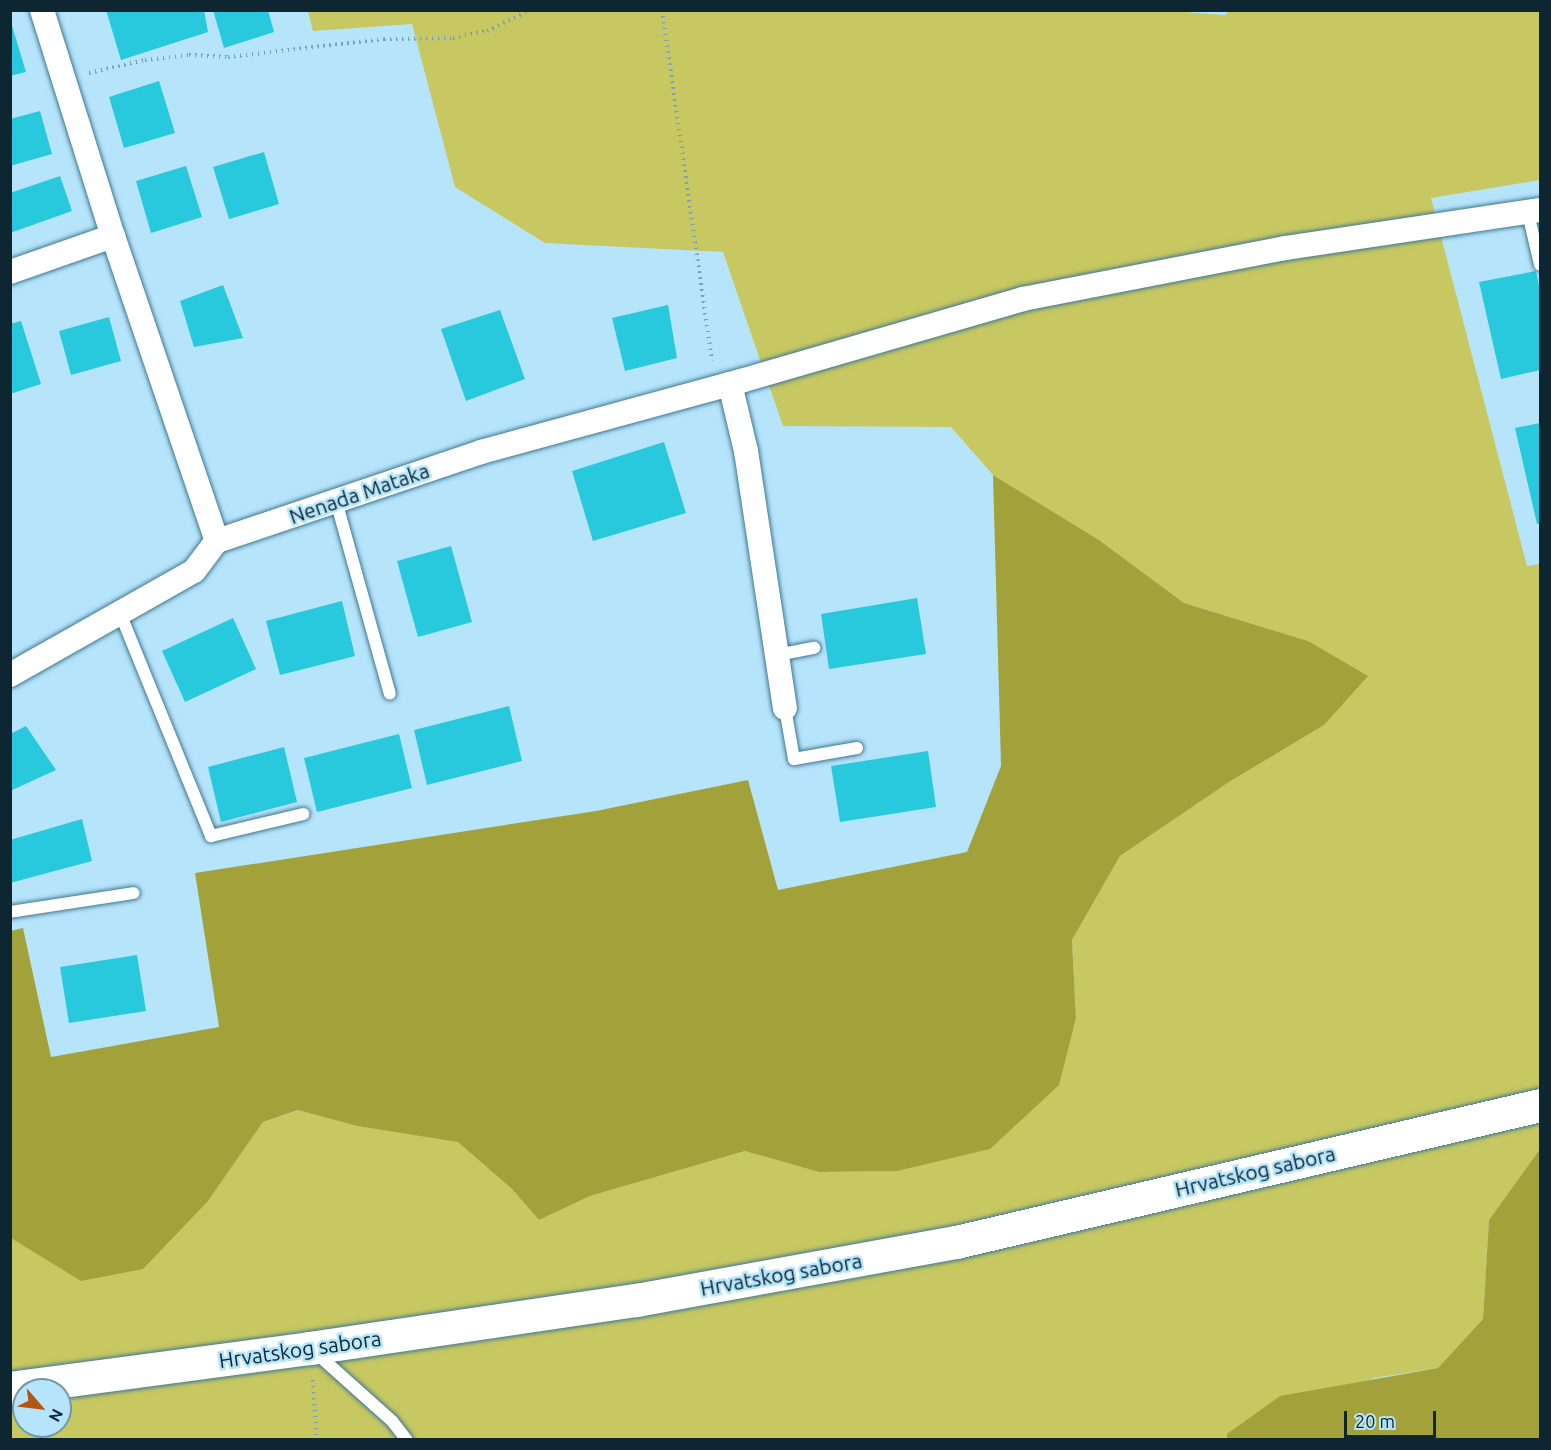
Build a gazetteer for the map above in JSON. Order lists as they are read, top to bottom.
{
  "streets": {
    "main road": ["Hrvatskog sabora"],
    "street": ["Nenada Mataka"]
  },
  "scale_bar": "20 m",
  "north": "bottom right"
}
